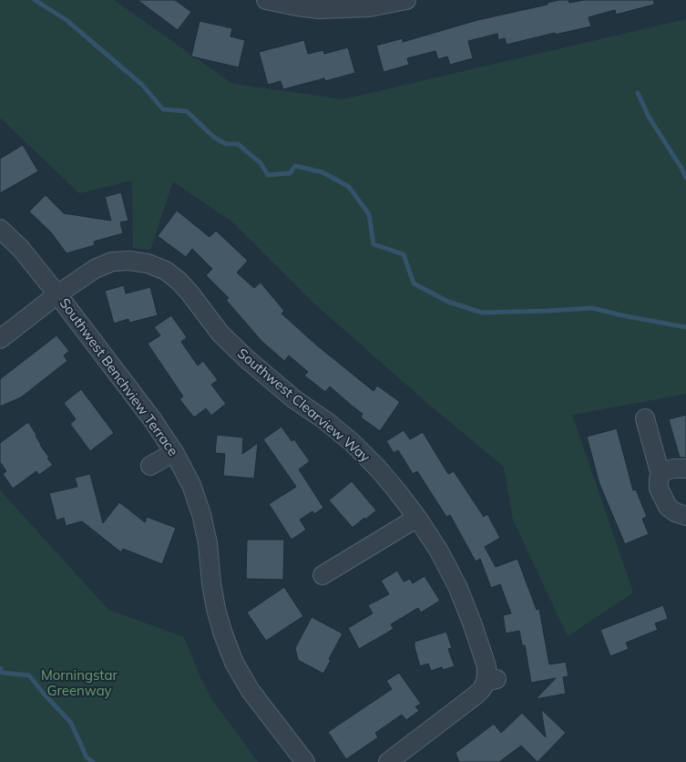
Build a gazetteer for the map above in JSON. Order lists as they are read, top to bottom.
{
  "streets": {
    "street": ["Southwest Benchview Terrace", "Southwest Clearview Way"]
  },
  "crossings": [
    ["Southwest Benchview Terrace", "Southwest Clearview Way"]
  ],
  "parks": ["Morningstar Greenway"]
}
